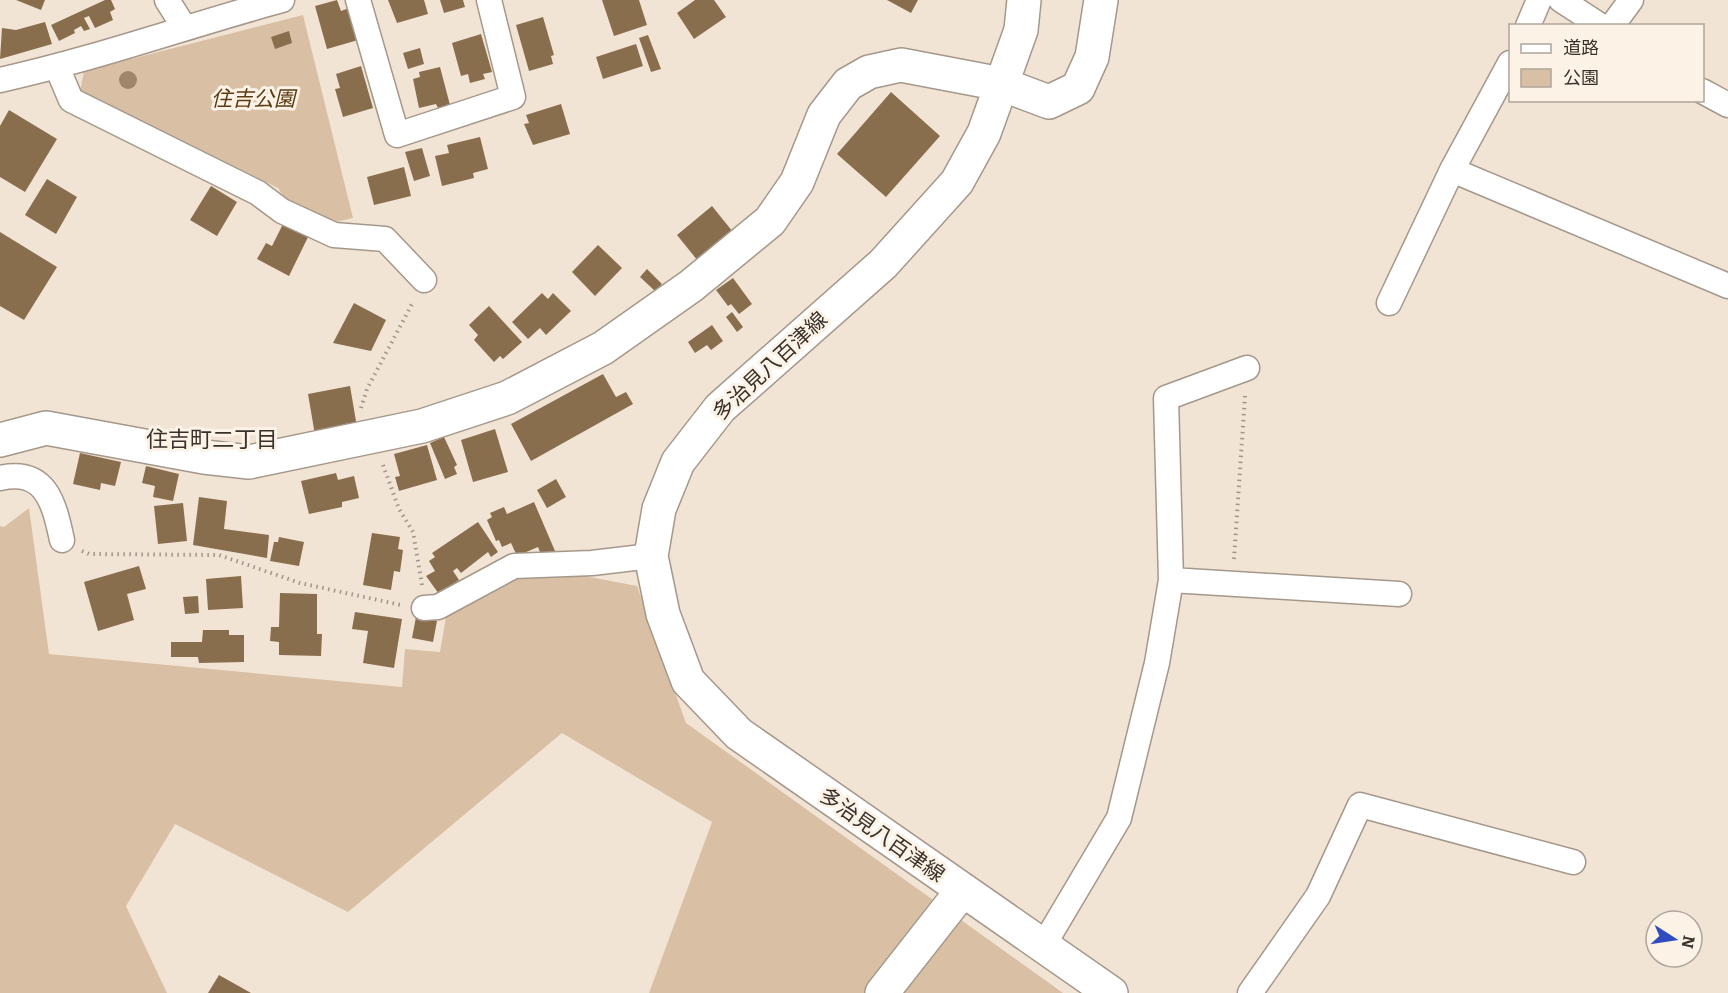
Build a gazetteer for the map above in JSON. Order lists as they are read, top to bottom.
{
  "streets": {
    "street": ["多治見八百津線"]
  },
  "districts": ["住吉町二丁目"],
  "parks": ["住吉公園"],
  "legend": ["道路", "公園"],
  "north": "right"
}
